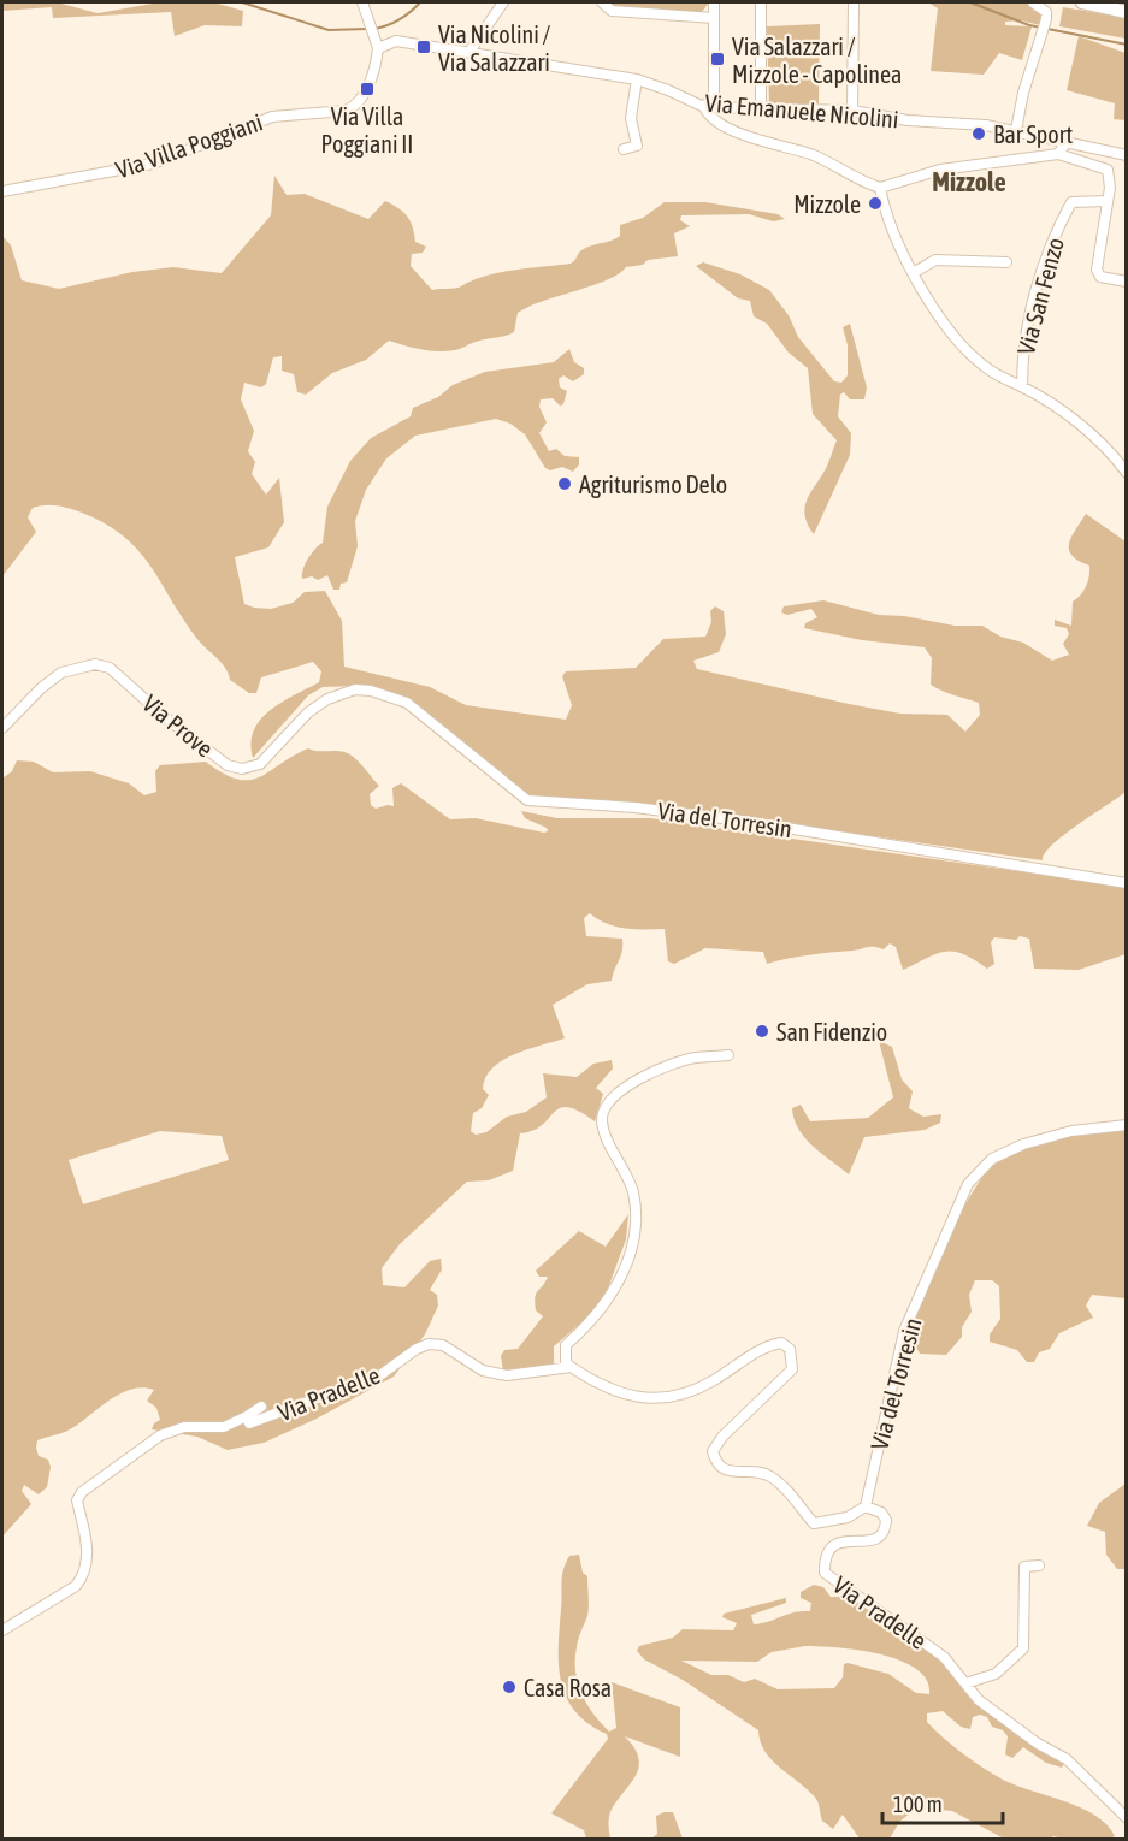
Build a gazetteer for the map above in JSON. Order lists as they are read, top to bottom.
{
  "streets": {
    "street": [
      "Via Emanuele Nicolini",
      "Via Villa Poggiani",
      "Via San Fenzo",
      "Via Prove",
      "Via del Torresin",
      "Via Pradelle"
    ]
  },
  "crossings": [
    ["Via Emanuele Nicolini", "Via Villa Poggiani"],
    ["Via Prove", "Via del Torresin"],
    ["Via del Torresin", "Via Pradelle"]
  ],
  "districts": ["Mizzole"],
  "places": {
    "transit": ["Via Nicolini / Via Salazzari", "Via Salazzari / Mizzole - Capolinea", "Via Villa Poggiani II"],
    "other": [
      "Bar Sport",
      "Mizzole",
      "Agriturismo Delo",
      "San Fidenzio",
      "Casa Rosa"
    ]
  },
  "scale_bar": "100 m"
}
